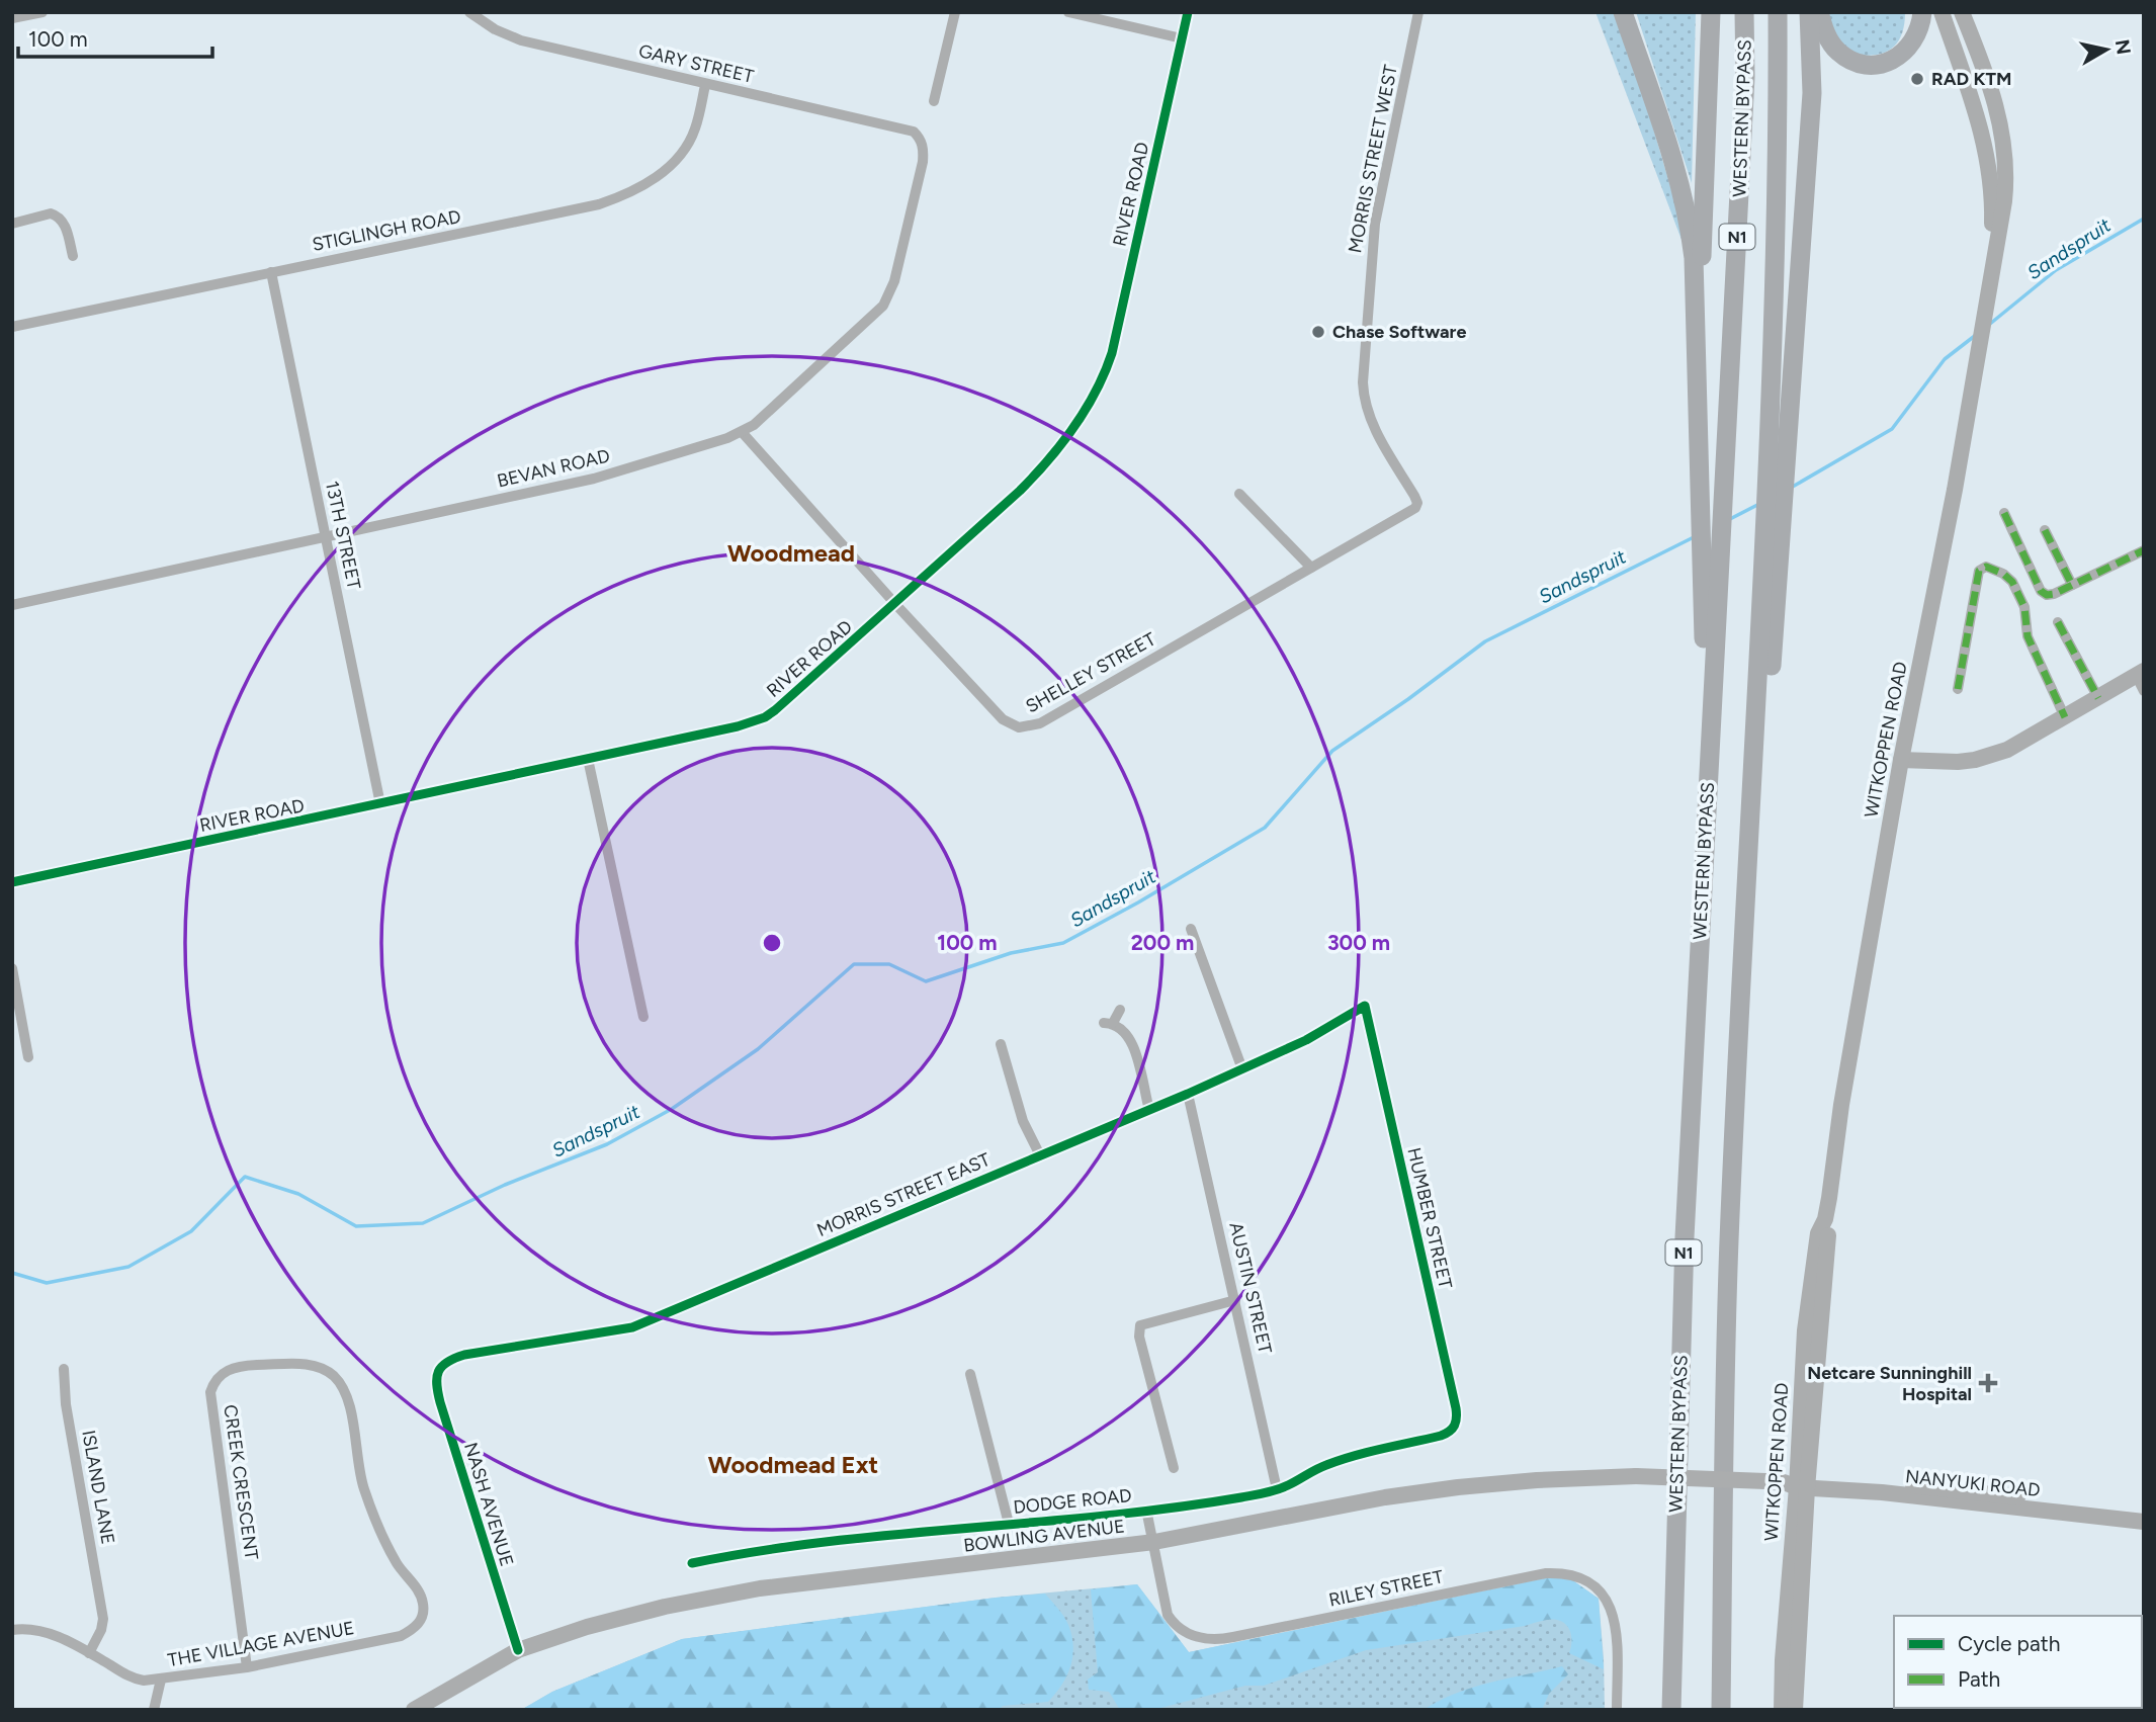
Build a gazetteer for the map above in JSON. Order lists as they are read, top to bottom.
{
  "streets": {
    "highway": ["WESTERN BYPASS", "N1"],
    "main road": ["WITKOPPEN ROAD", "NANYUKI ROAD", "BOWLING AVENUE"],
    "street": [
      "GARY STREET",
      "MORRIS STREET WEST",
      "RIVER ROAD",
      "STIGLINGH ROAD",
      "BEVAN ROAD",
      "13TH STREET",
      "SHELLEY STREET",
      "MORRIS STREET EAST",
      "HUMBER STREET",
      "AUSTIN STREET",
      "CREEK CRESCENT",
      "ISLAND LANE",
      "DODGE ROAD",
      "NASH AVENUE",
      "RILEY STREET",
      "THE VILLAGE AVENUE"
    ]
  },
  "crossings": [
    ["GARY STREET", "STIGLINGH ROAD"],
    ["GARY STREET", "BEVAN ROAD"],
    ["MORRIS STREET WEST", "SHELLEY STREET"],
    ["RIVER ROAD", "13TH STREET"],
    ["RIVER ROAD", "SHELLEY STREET"],
    ["STIGLINGH ROAD", "13TH STREET"],
    ["BEVAN ROAD", "13TH STREET"],
    ["BEVAN ROAD", "SHELLEY STREET"],
    ["WITKOPPEN ROAD", "NANYUKI ROAD"],
    ["WITKOPPEN ROAD", "BOWLING AVENUE"],
    ["MORRIS STREET EAST", "HUMBER STREET"],
    ["MORRIS STREET EAST", "AUSTIN STREET"],
    ["MORRIS STREET EAST", "NASH AVENUE"],
    ["HUMBER STREET", "DODGE ROAD"],
    ["AUSTIN STREET", "DODGE ROAD"],
    ["CREEK CRESCENT", "THE VILLAGE AVENUE"],
    ["NANYUKI ROAD", "BOWLING AVENUE"],
    ["ISLAND LANE", "THE VILLAGE AVENUE"],
    ["DODGE ROAD", "RILEY STREET"],
    ["NASH AVENUE", "BOWLING AVENUE"],
    ["BOWLING AVENUE", "RILEY STREET"]
  ],
  "districts": ["Woodmead", "Woodmead Ext"],
  "water": ["Sandspruit"],
  "places": {
    "other": ["RAD KTM", "Chase Software"],
    "health": ["Netcare Sunninghill Hospital"]
  },
  "legend": ["Cycle path", "Path"],
  "scale_bar": "100 m",
  "north": "right",
  "rings": ["100 m", "200 m", "300 m"]
}
